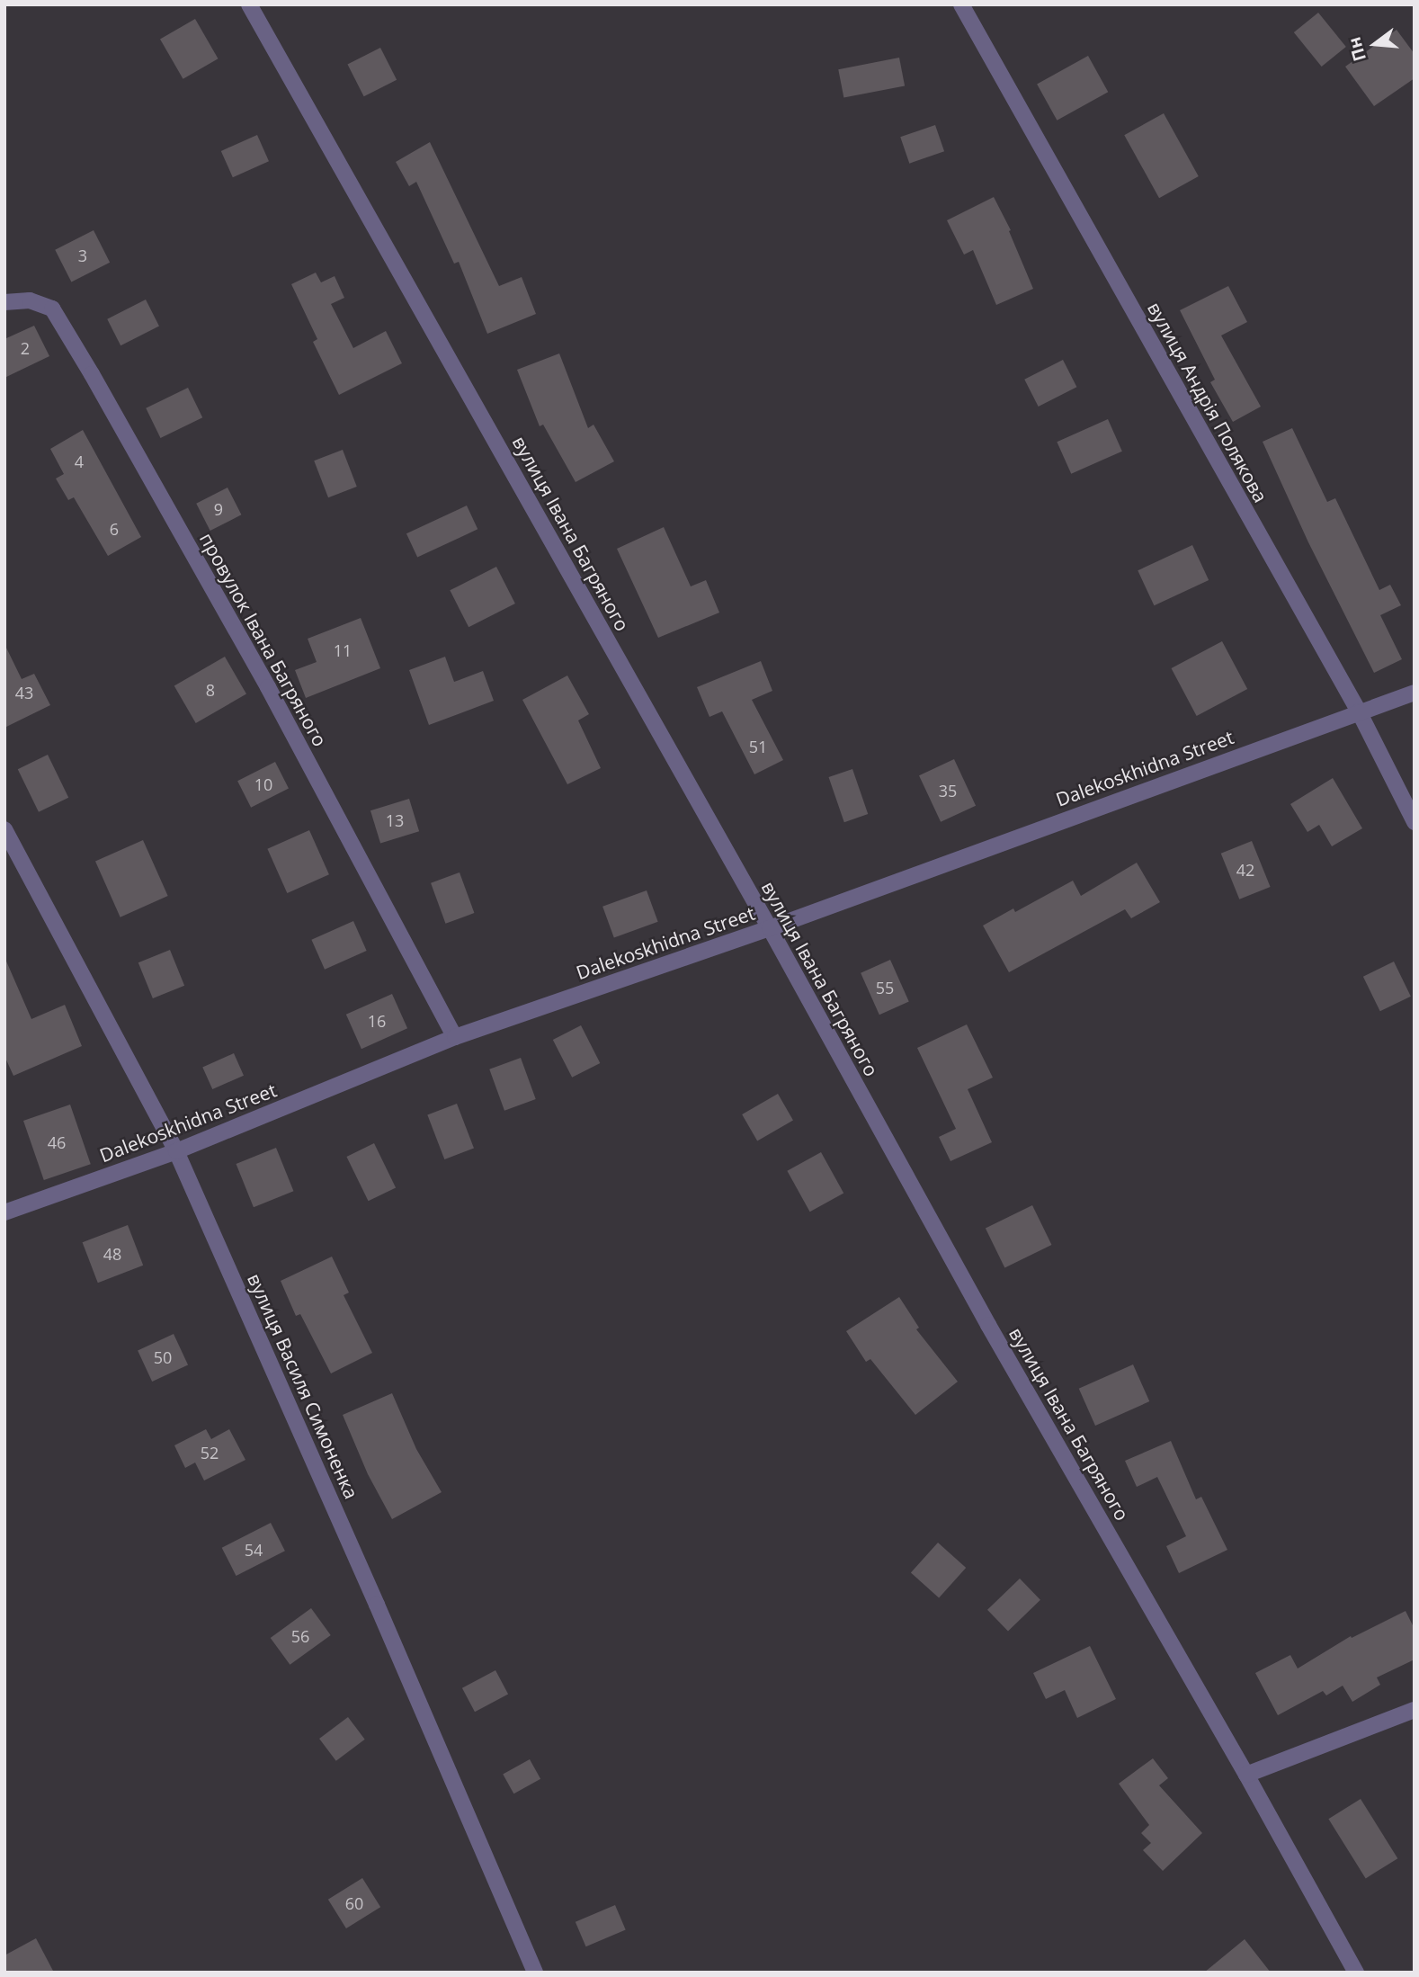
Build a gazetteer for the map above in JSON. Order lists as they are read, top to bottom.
{
  "streets": {
    "street": [
      "вулиця Андрія Полякова",
      "вулиця Івана Багряного",
      "провулок Івана Багряного",
      "Dalekoskhidna Street",
      "вулиця Василя Симоненка"
    ]
  },
  "crossings": [
    ["вулиця Андрія Полякова", "Dalekoskhidna Street"],
    ["вулиця Івана Багряного", "Dalekoskhidna Street"],
    ["провулок Івана Багряного", "Dalekoskhidna Street"],
    ["Dalekoskhidna Street", "вулиця Василя Симоненка"]
  ],
  "house_numbers": [
    "3",
    "2",
    "4",
    "9",
    "6",
    "11",
    "8",
    "43",
    "51",
    "10",
    "35",
    "13",
    "42",
    "55",
    "16",
    "46",
    "48",
    "50",
    "52",
    "54",
    "56",
    "60"
  ],
  "north": "left"
}
